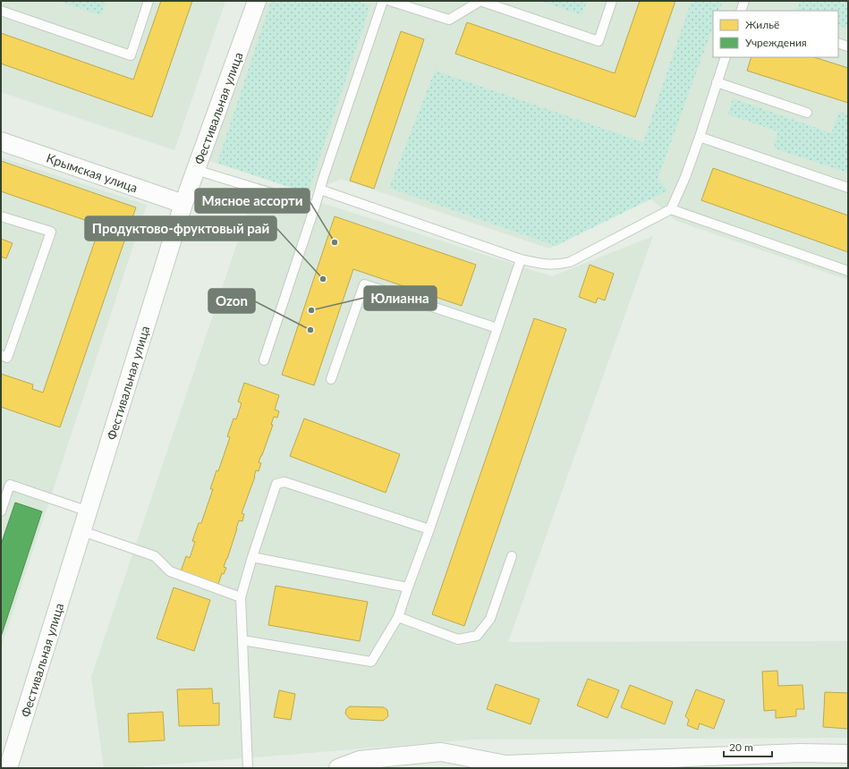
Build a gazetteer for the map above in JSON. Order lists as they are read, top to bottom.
{
  "streets": {
    "street": ["Фестивальная улица", "Крымская улица"]
  },
  "crossings": [
    ["Фестивальная улица", "Крымская улица"]
  ],
  "places": [
    "Мясное ассорти",
    "Продуктово-фруктовый рай",
    "Юлианна",
    "Ozon"
  ],
  "legend": ["Жильё", "Учреждения"],
  "scale_bar": "20 m"
}
